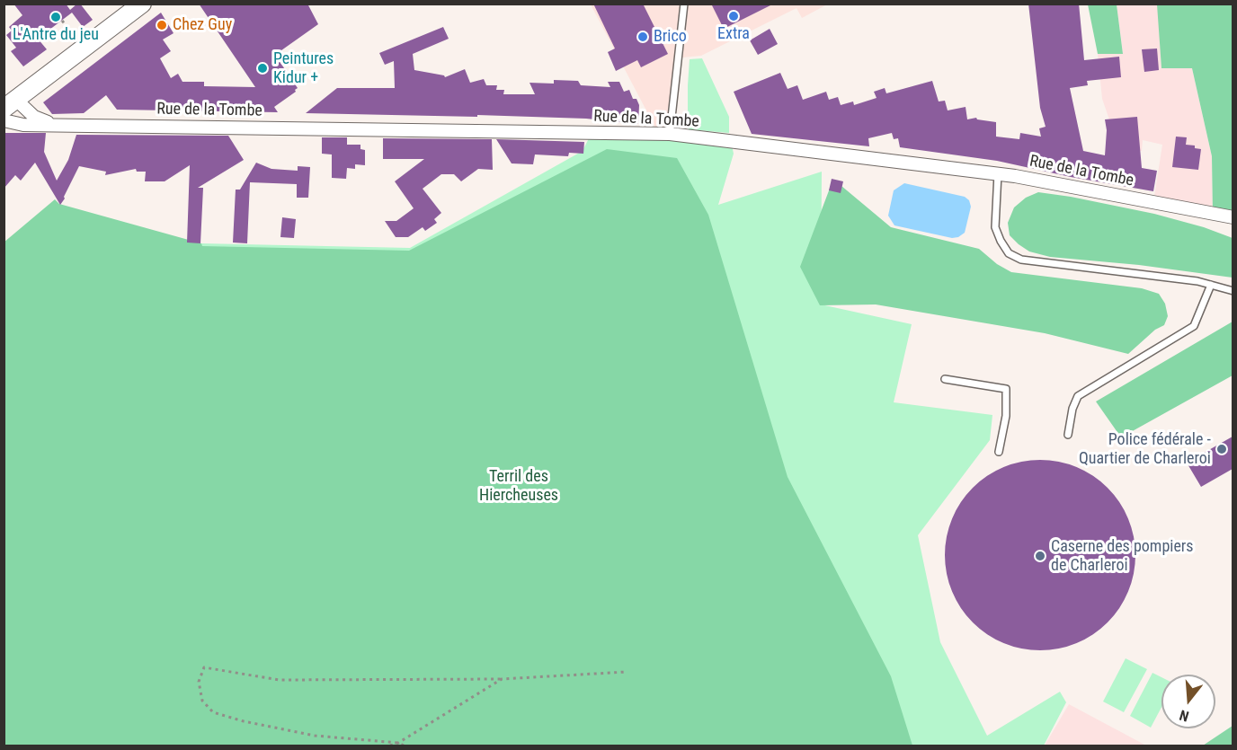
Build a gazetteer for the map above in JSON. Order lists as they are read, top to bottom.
{
  "streets": {
    "street": ["Rue de la Tombe"]
  },
  "parks": ["Terril des Hiercheuses"],
  "places": [
    "Extra",
    "L'Antre du jeu",
    "Chez Guy",
    "Brico",
    "Peintures Kidur +",
    "Police fédérale - Quartier de Charleroi",
    "Caserne des pompiers de Charleroi"
  ],
  "north": "bottom"
}
